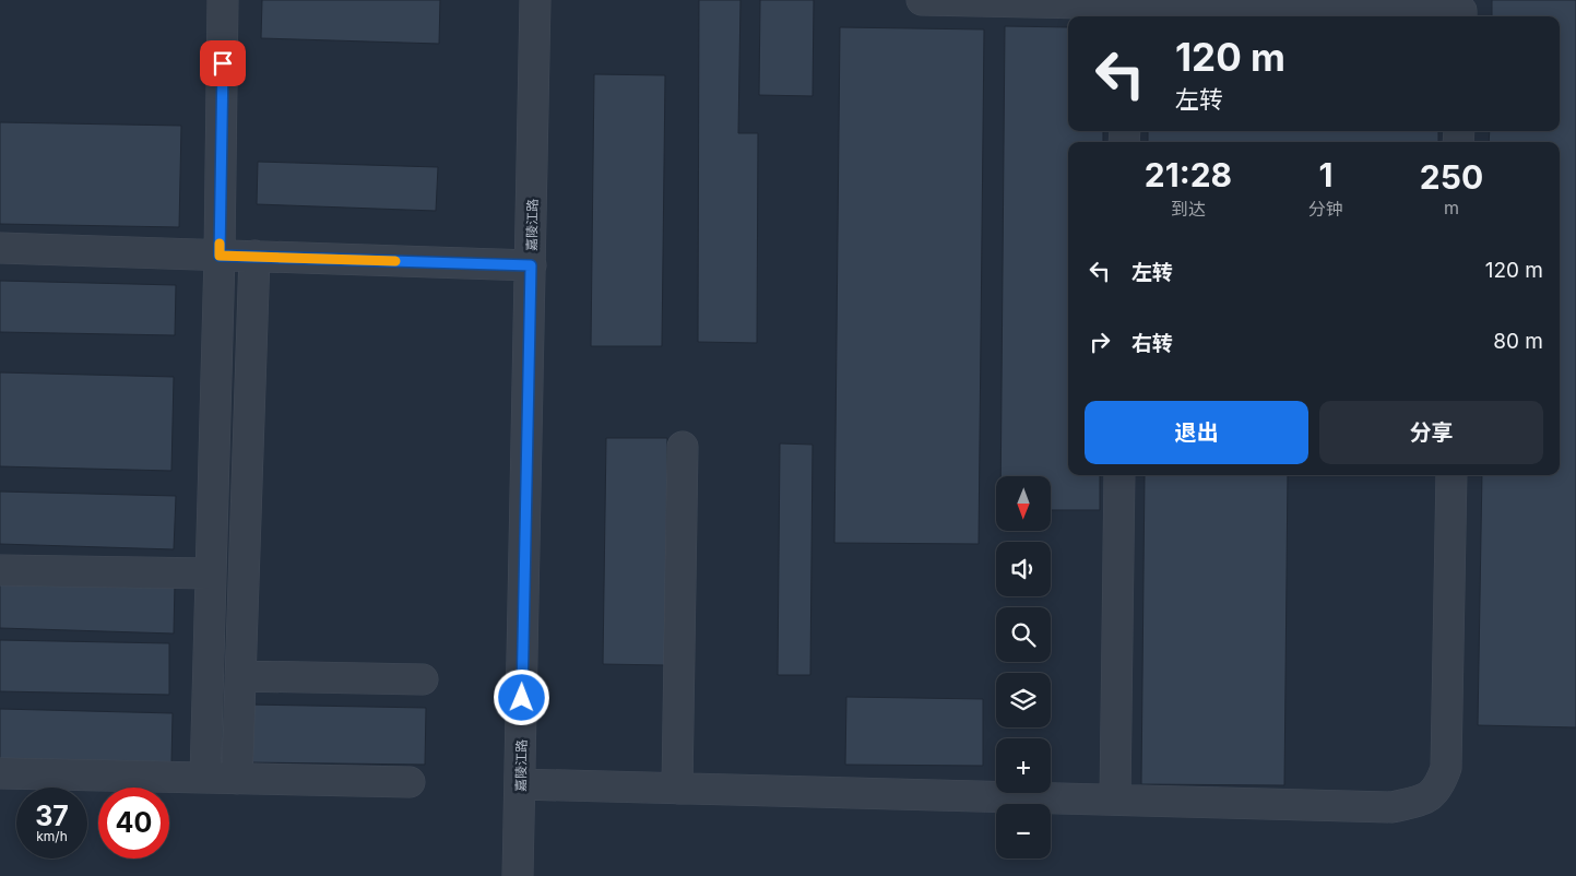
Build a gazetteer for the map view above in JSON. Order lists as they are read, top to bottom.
{
  "streets": {
    "street": ["嘉陵江路"]
  },
  "north": "bottom",
  "page": {
    "turn": ["120 m", "左转"],
    "eta": [
      "21:28",
      "到达",
      "1",
      "分钟",
      "250",
      "m"
    ],
    "list": [
      {
        "name": "左转",
        "value": "120 m"
      },
      {
        "name": "右转",
        "value": "80 m"
      }
    ],
    "buttons": ["退出", "分享"],
    "map_buttons": ["+", "−"],
    "speed": "37 km/h",
    "limit": "40"
  }
}
